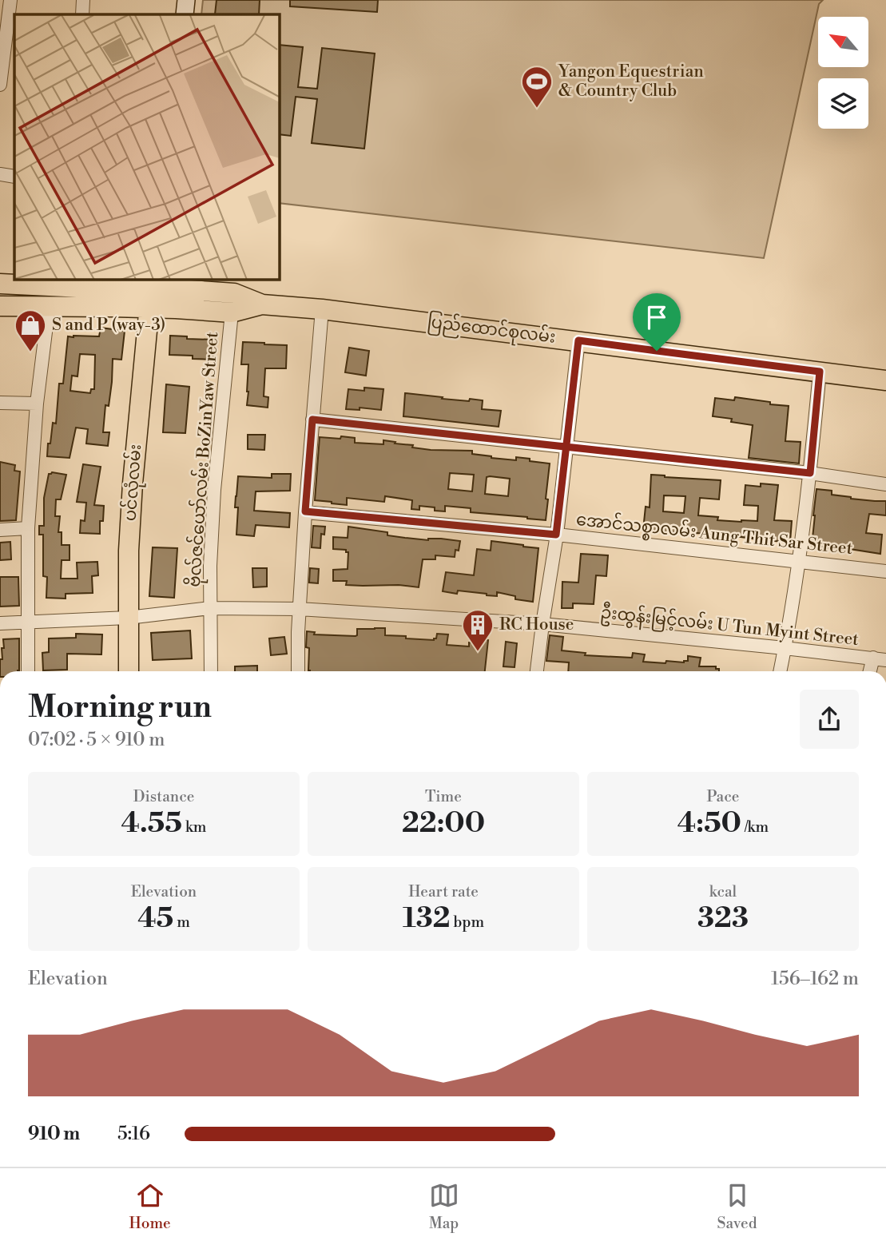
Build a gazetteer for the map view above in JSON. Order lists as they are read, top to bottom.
{
  "streets": {
    "main road": ["ပြည်ထောင်စုလမ်း", "ပင်လုံလမ်း"],
    "street": ["ဗိုလ်ဇင်ယော်လမ်း BoZinYaw Street", "အောင်သစ္စာလမ်း Aung Thit Sar Street", "ဦးထွန်းမြင့်လမ်း U Tun Myint Street"]
  },
  "crossings": [
    ["ပြည်ထောင်စုလမ်း", "ဗိုလ်ဇင်ယော်လမ်း BoZinYaw Street"],
    ["ပြည်ထောင်စုလမ်း", "ပင်လုံလမ်း"],
    ["ဗိုလ်ဇင်ယော်လမ်း BoZinYaw Street", "ဦးထွန်းမြင့်လမ်း U Tun Myint Street"],
    ["ပင်လုံလမ်း", "ဦးထွန်းမြင့်လမ်း U Tun Myint Street"]
  ],
  "places": {
    "sports": ["Yangon Equestrian & Country Club"],
    "shop": ["S and P (way-3)"],
    "building": ["RC House"]
  },
  "north": "top left",
  "page": {
    "heading": ["Morning run", "07:02 · 5 × 910 m"],
    "stats": [
      ["Distance", "4.55 km"],
      ["Time", "22:00"],
      ["Pace", "4:50 /km"],
      ["Elevation", "45 m"],
      ["Heart rate", "132 bpm"],
      ["kcal", "323"]
    ],
    "chart": ["Elevation", "156–162 m"],
    "list": [
      {
        "name": "910 m",
        "note": "5:16"
      }
    ],
    "tabs": ["Home", "Map", "Saved"]
  }
}
